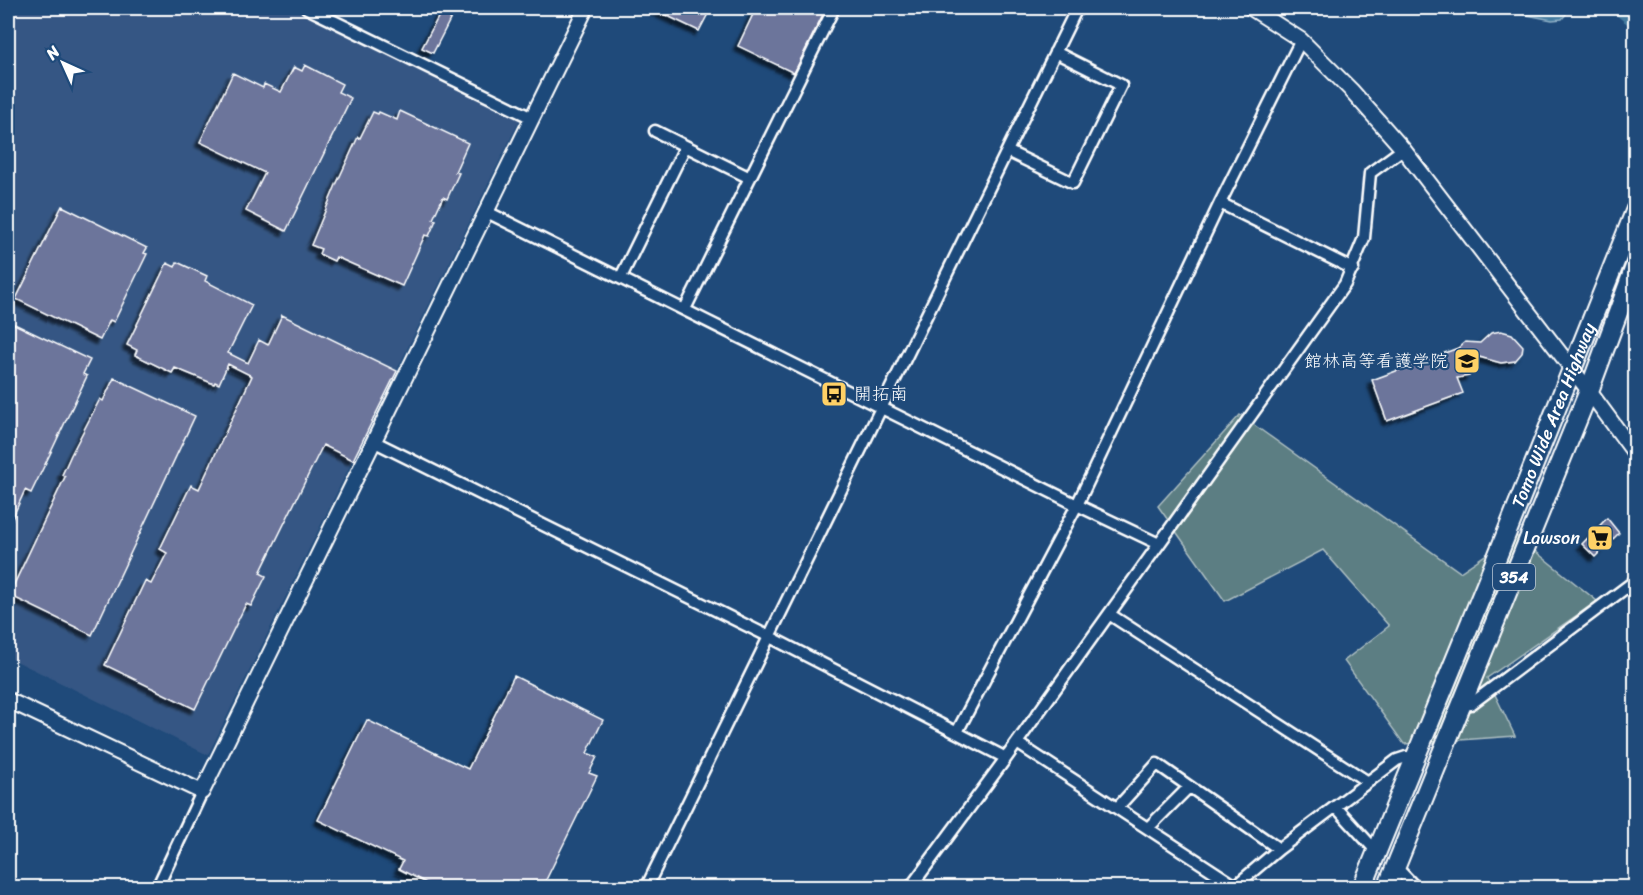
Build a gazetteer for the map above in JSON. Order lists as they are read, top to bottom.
{
  "streets": {
    "highway": ["Tomo Wide Area Highway", "354"]
  },
  "places": {
    "school or university": ["館林高等看護学院"],
    "bus stop": ["開拓南"],
    "supermarket": ["Lawson"]
  },
  "north": "top left"
}
